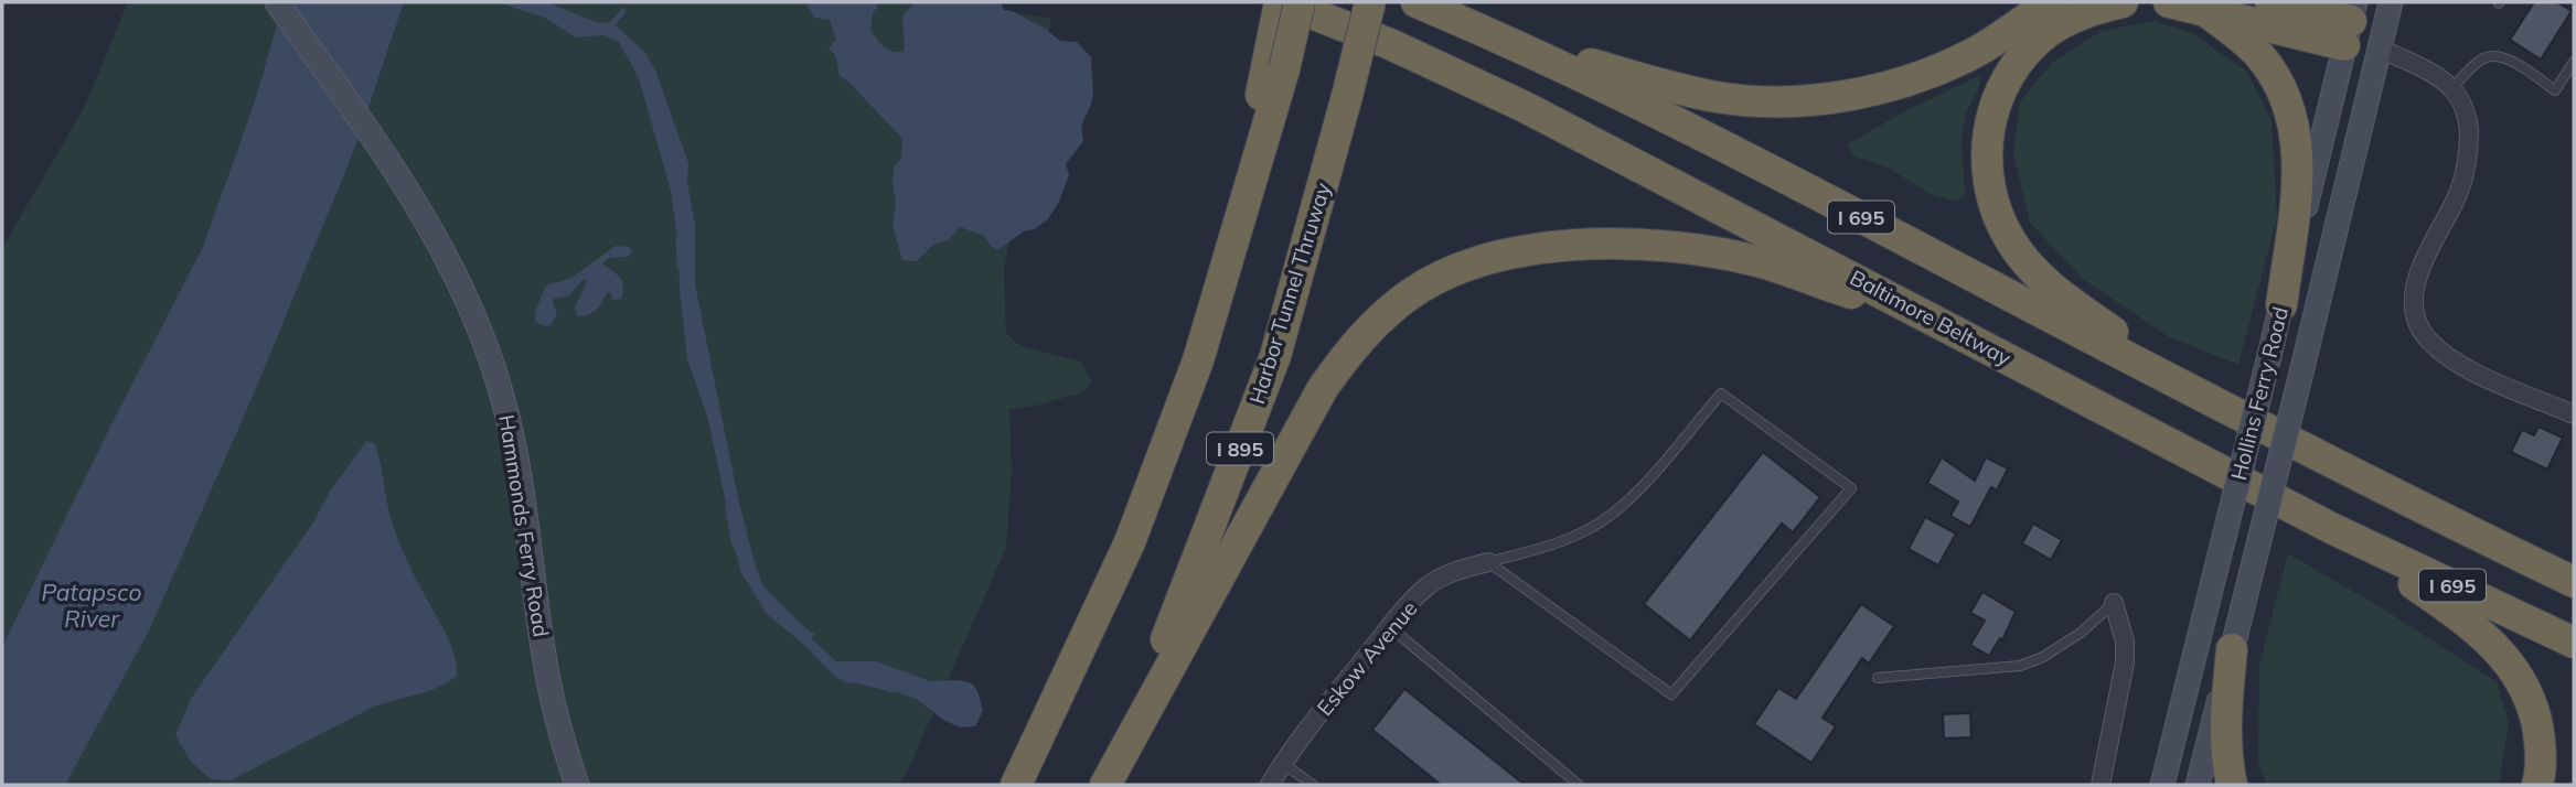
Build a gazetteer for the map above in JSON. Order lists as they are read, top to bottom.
{
  "streets": {
    "highway": [
      "I 695",
      "Harbor Tunnel Thruway",
      "Baltimore Beltway",
      "I 895"
    ],
    "street": ["Hollins Ferry Road", "Hammonds Ferry Road", "Eskow Avenue"]
  },
  "water": ["Patapsco River"]
}
